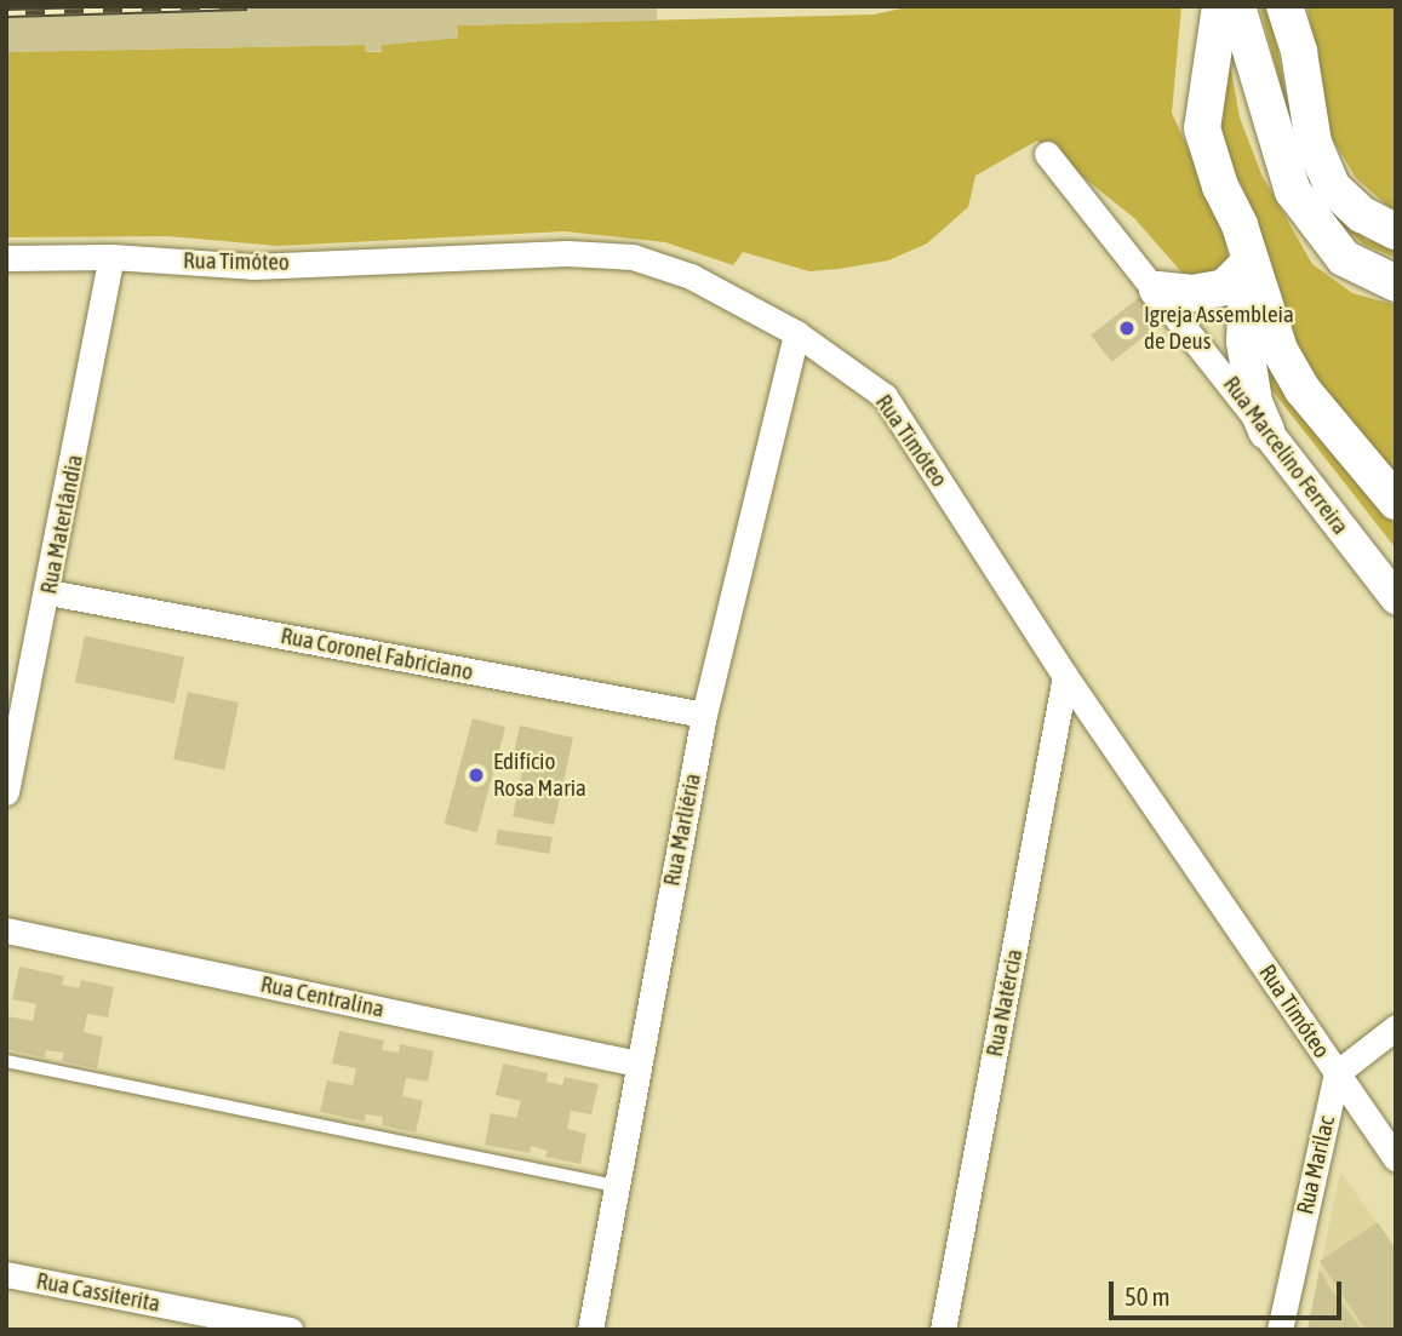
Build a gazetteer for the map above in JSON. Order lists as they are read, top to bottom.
{
  "streets": {
    "street": [
      "Rua Timóteo",
      "Rua Marcelino Ferreira",
      "Rua Materlândia",
      "Rua Coronel Fabriciano",
      "Rua Marliéria",
      "Rua Centralina",
      "Rua Natércia",
      "Rua Marilac",
      "Rua Cassiterita"
    ]
  },
  "crossings": [
    ["Rua Timóteo", "Rua Materlândia"],
    ["Rua Timóteo", "Rua Marliéria"],
    ["Rua Timóteo", "Rua Natércia"],
    ["Rua Timóteo", "Rua Marilac"],
    ["Rua Materlândia", "Rua Coronel Fabriciano"],
    ["Rua Coronel Fabriciano", "Rua Marliéria"],
    ["Rua Marliéria", "Rua Centralina"]
  ],
  "places": ["Igreja Assembleia de Deus", "Edifício Rosa Maria"],
  "scale_bar": "50 m"
}
